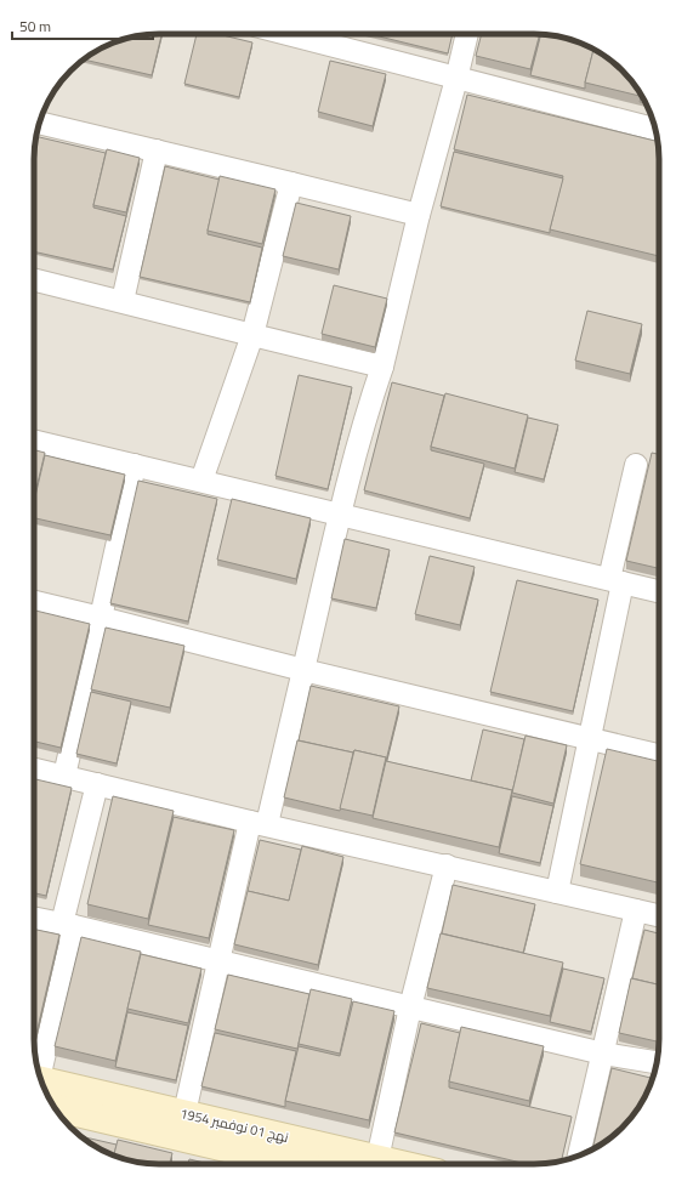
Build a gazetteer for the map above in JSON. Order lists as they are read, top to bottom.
{
  "streets": {
    "main road": ["نهج 01 نوفمبر 1954"]
  },
  "scale_bar": "50 m"
}
